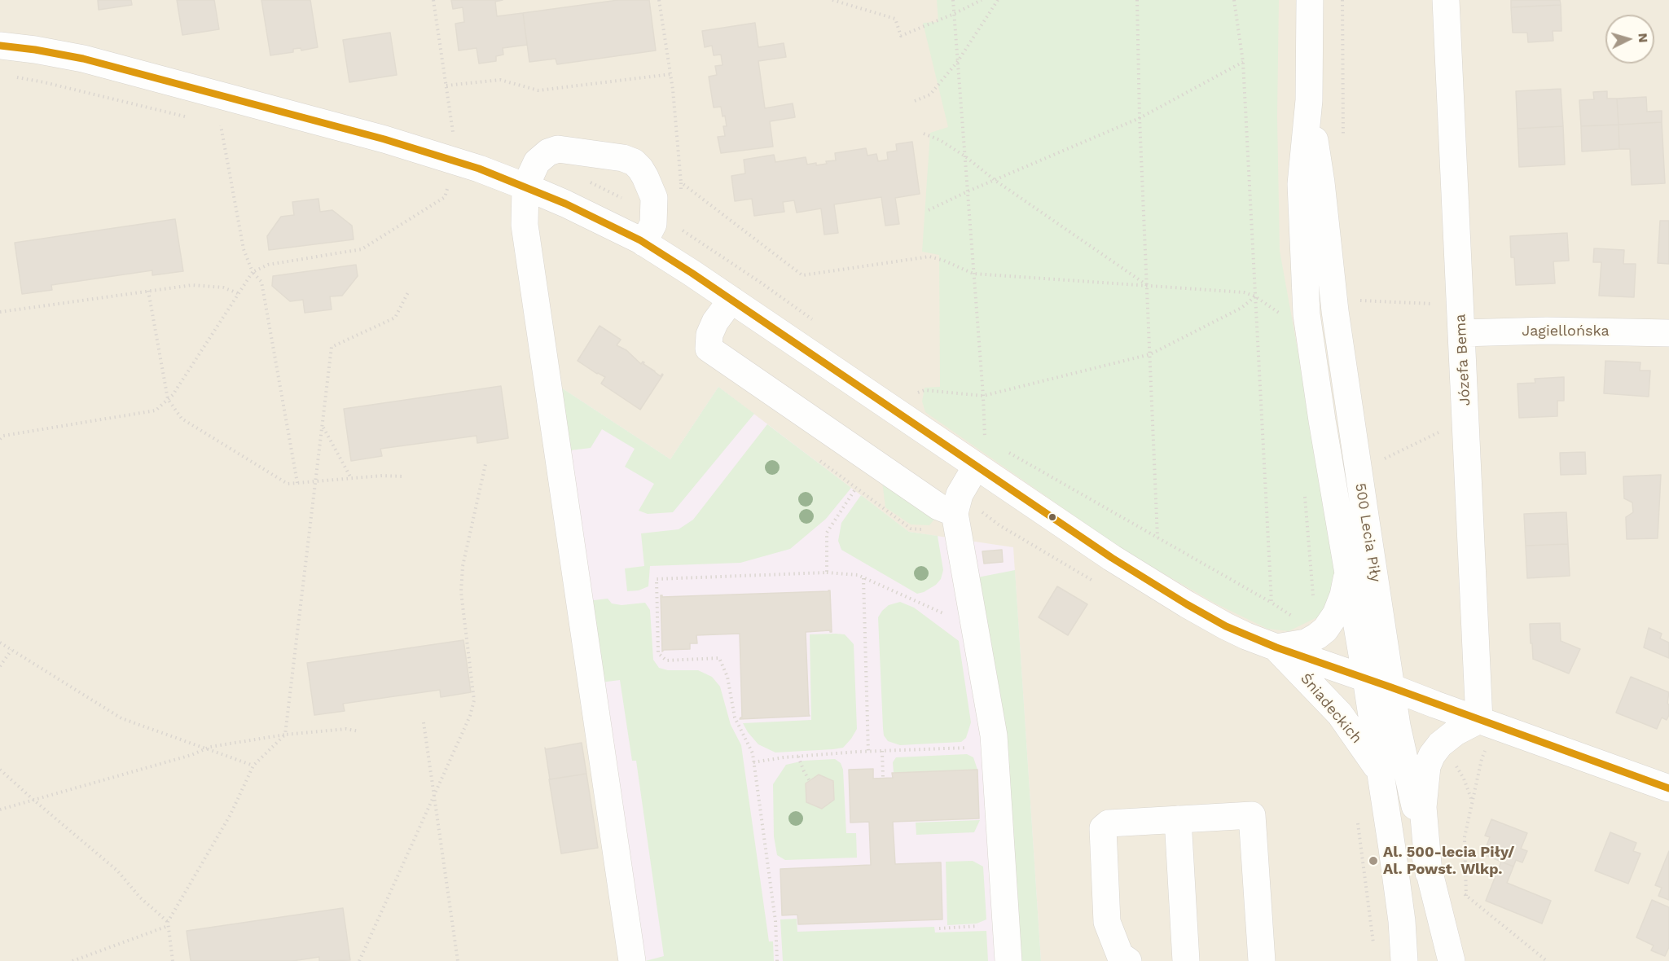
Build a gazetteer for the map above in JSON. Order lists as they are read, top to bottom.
{
  "streets": {
    "street": [
      "Jagiellońska",
      "Józefa Bema",
      "500 Lecia Piły",
      "Śniadeckich"
    ]
  },
  "crossings": [
    ["Jagiellońska", "Józefa Bema"],
    ["Józefa Bema", "Śniadeckich"],
    ["500 Lecia Piły", "Śniadeckich"]
  ],
  "places": ["Al. 500-lecia Piły/ Al. Powst. Wlkp."],
  "north": "right"
}
